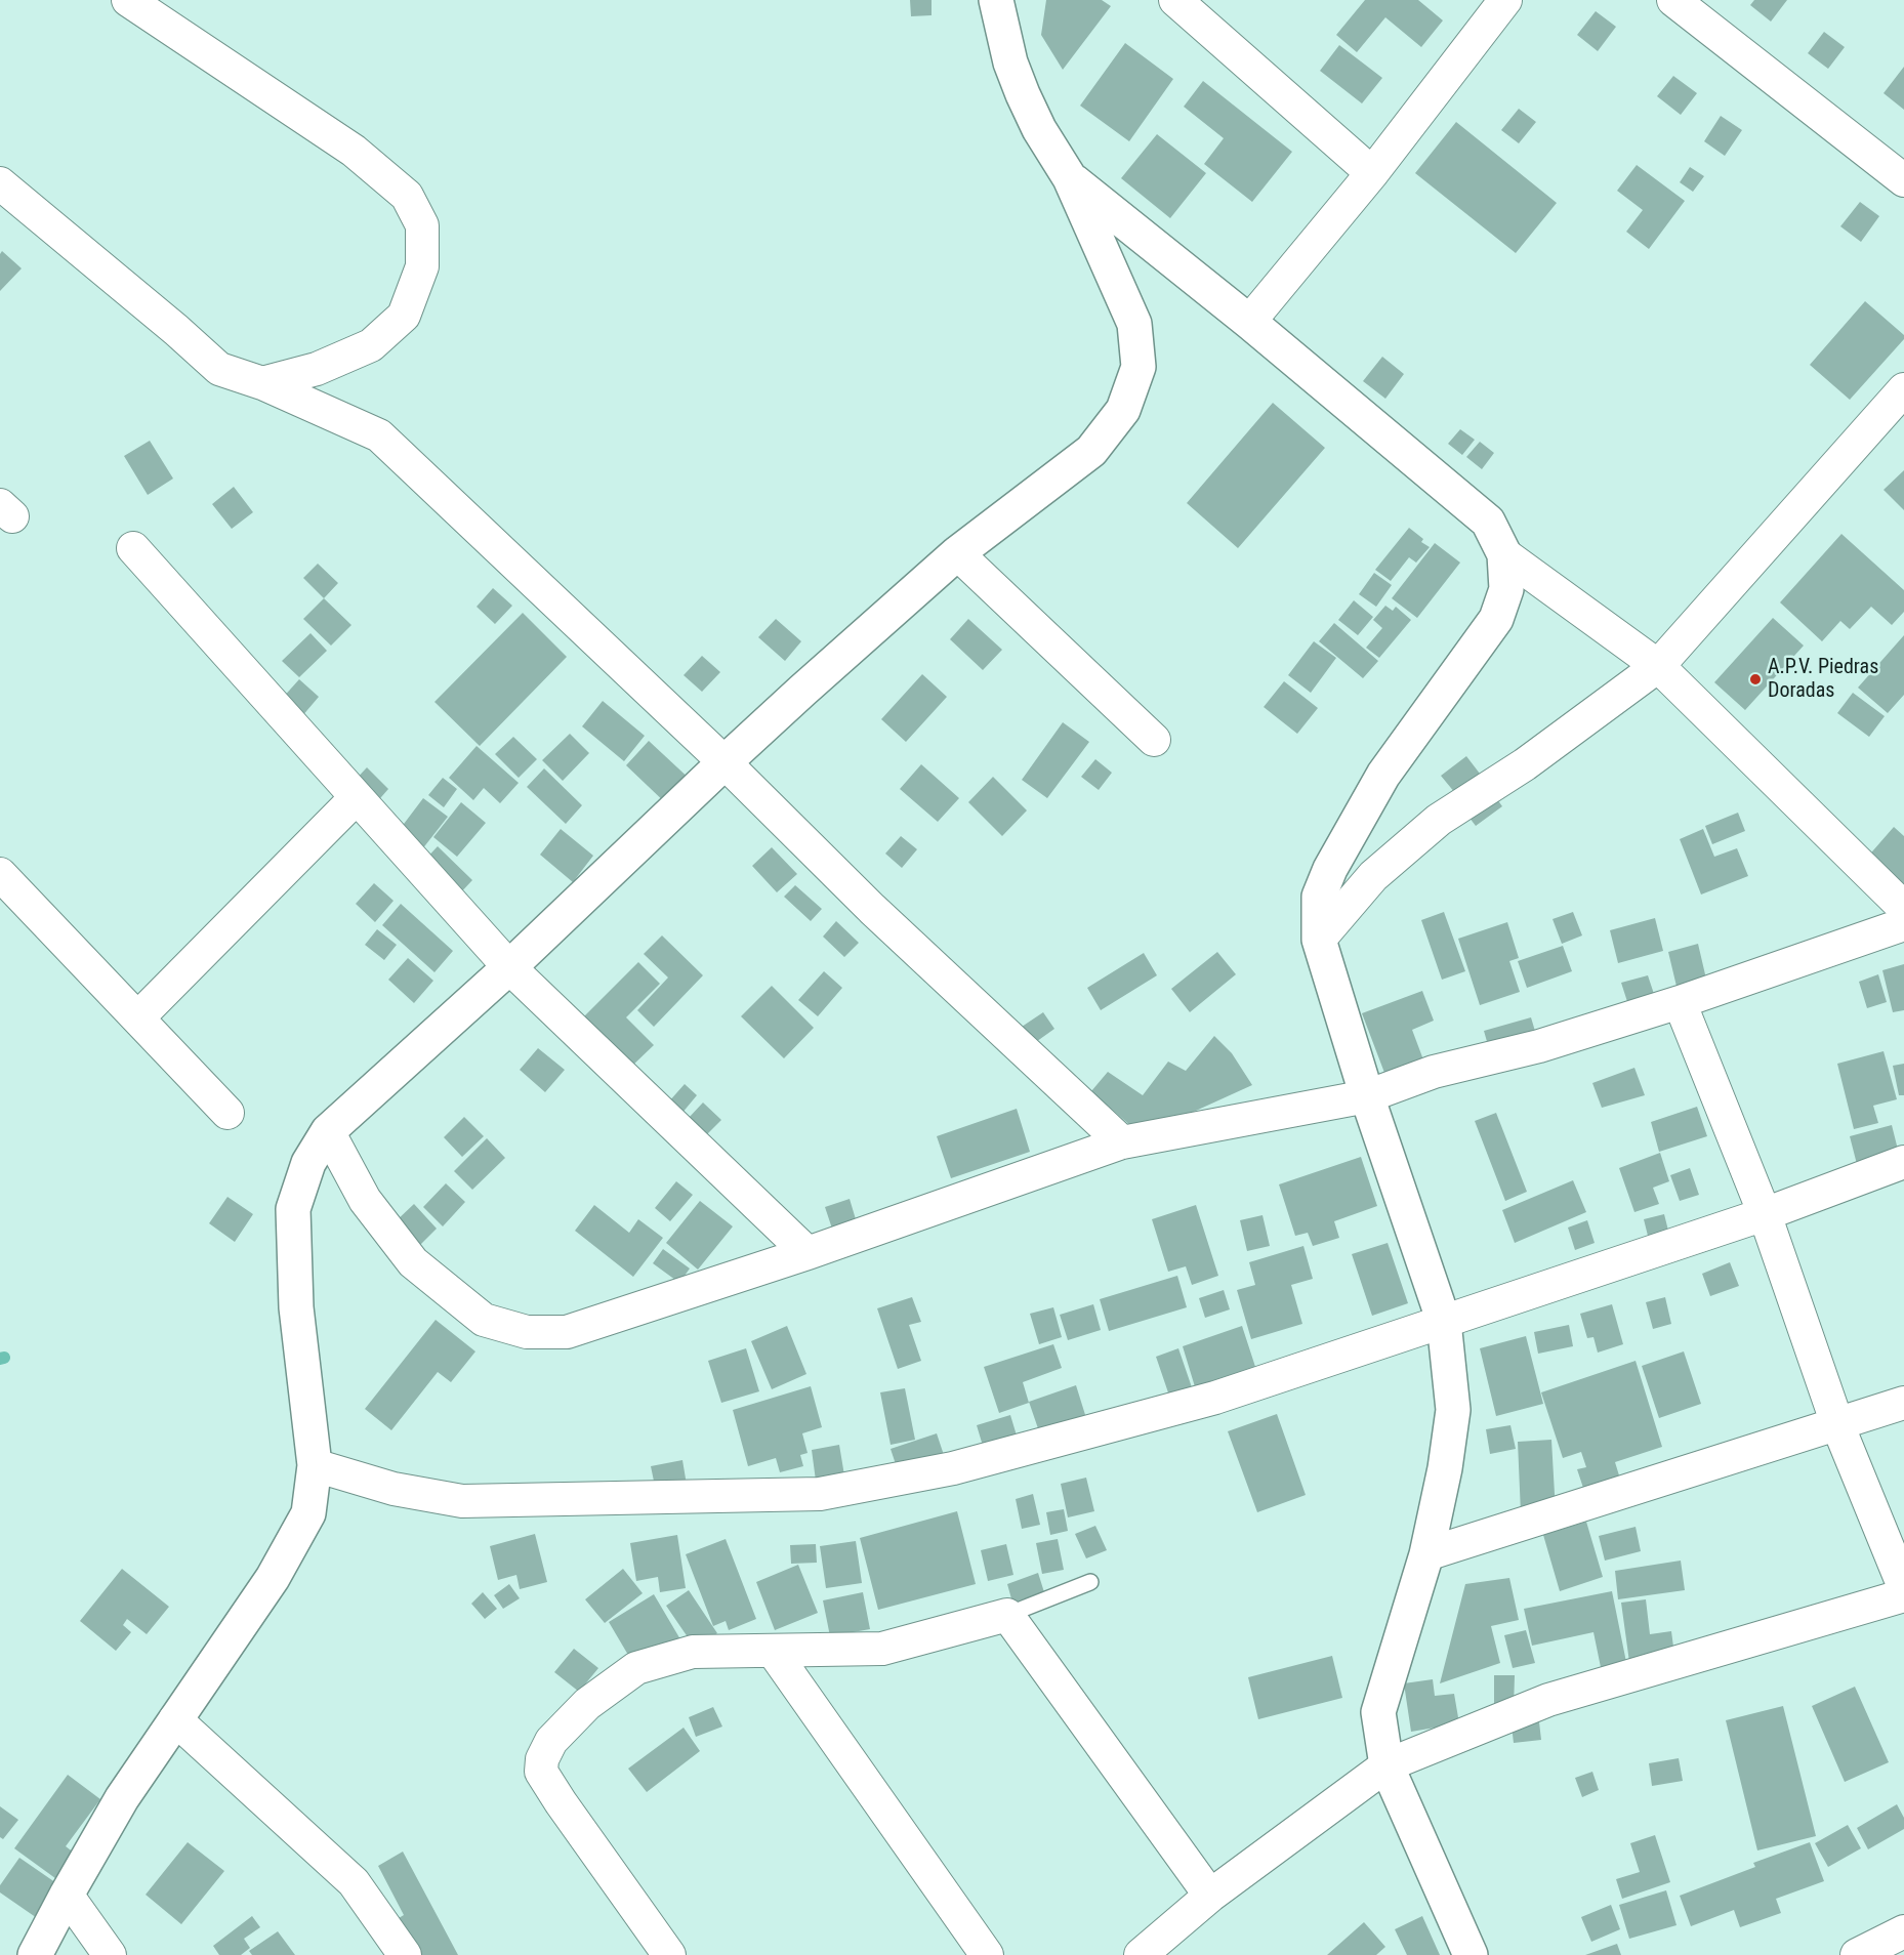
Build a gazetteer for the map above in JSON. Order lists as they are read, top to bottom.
{
  "places": ["A.P.V. Piedras Doradas"]
}
